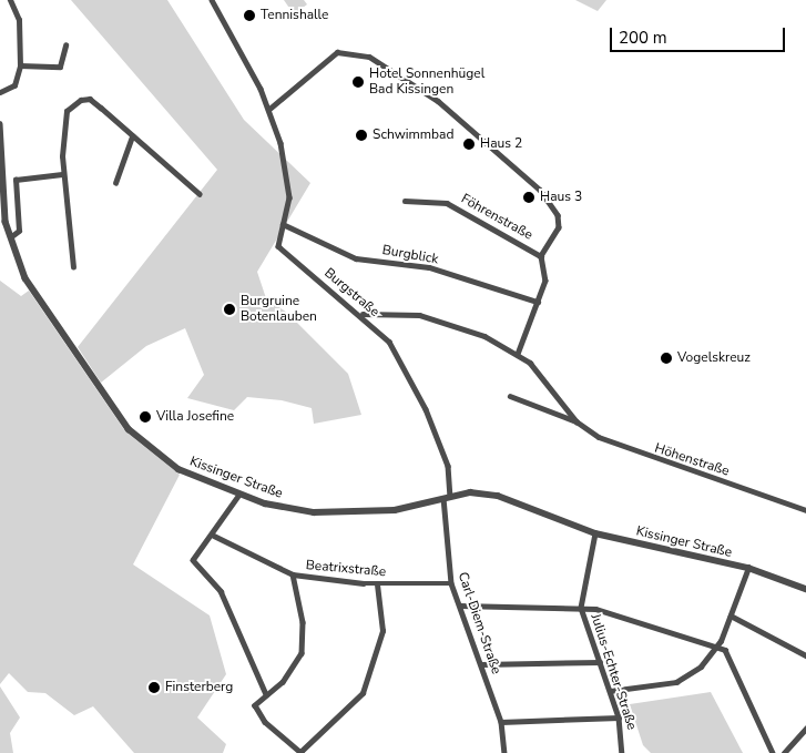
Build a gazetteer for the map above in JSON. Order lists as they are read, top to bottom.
{
  "streets": {
    "street": [
      "Föhrenstraße",
      "Burgblick",
      "Burgstraße",
      "Höhenstraße",
      "Kissinger Straße",
      "Beatrixstraße",
      "Carl-Diem-Straße",
      "Julius-Echter-Straße"
    ]
  },
  "crossings": [
    ["Föhrenstraße", "Burgblick"],
    ["Föhrenstraße", "Höhenstraße"],
    ["Burgblick", "Burgstraße"],
    ["Burgstraße", "Höhenstraße"],
    ["Burgstraße", "Kissinger Straße"],
    ["Burgstraße", "Carl-Diem-Straße"],
    ["Kissinger Straße", "Carl-Diem-Straße"],
    ["Kissinger Straße", "Julius-Echter-Straße"],
    ["Beatrixstraße", "Carl-Diem-Straße"]
  ],
  "places": [
    "Tennishalle",
    "Hotel Sonnenhügel Bad Kissingen",
    "Schwimmbad",
    "Haus 2",
    "Haus 3",
    "Burgruine Botenlauben",
    "Vogelskreuz",
    "Villa Josefine",
    "Finsterberg"
  ],
  "scale_bar": "200 m"
}
